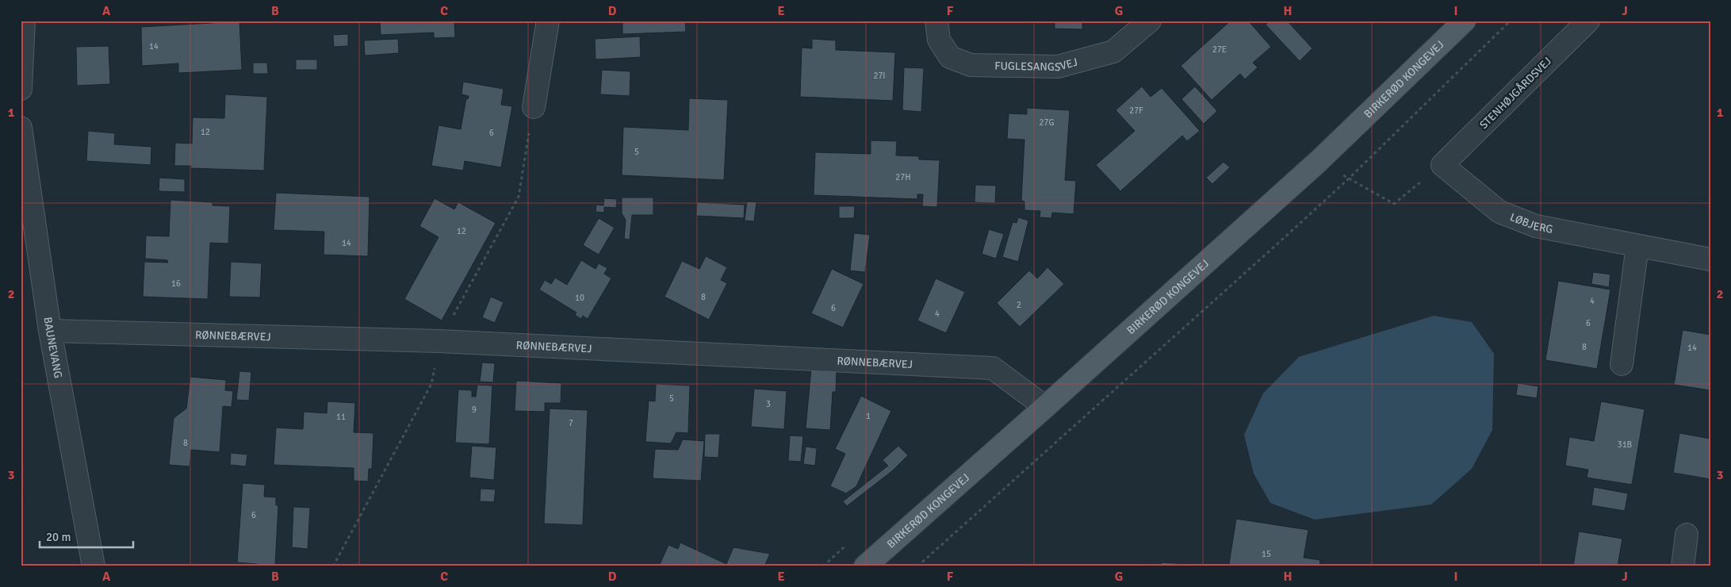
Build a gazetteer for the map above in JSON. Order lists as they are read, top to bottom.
{
  "streets": {
    "main road": ["BIRKERØD KONGEVEJ"],
    "street": [
      "FUGLESANGSVEJ",
      "STENHØJGÅRDSVEJ",
      "LØBJERG",
      "RØNNEBÆRVEJ",
      "BAUNEVANG"
    ]
  },
  "crossings": [
    ["BIRKERØD KONGEVEJ", "RØNNEBÆRVEJ"],
    ["STENHØJGÅRDSVEJ", "LØBJERG"],
    ["RØNNEBÆRVEJ", "BAUNEVANG"]
  ],
  "house_numbers": [
    "14",
    "27E",
    "27I",
    "27F",
    "27G",
    "12",
    "6",
    "5",
    "27H",
    "12",
    "14",
    "16",
    "8",
    "10",
    "4",
    "2",
    "6",
    "4",
    "6",
    "8",
    "14",
    "5",
    "3",
    "9",
    "1",
    "11",
    "7",
    "8",
    "31B",
    "6",
    "15"
  ],
  "scale_bar": "20 m",
  "grid": {
    "columns": [
      "A",
      "B",
      "C",
      "D",
      "E",
      "F",
      "G",
      "H",
      "I",
      "J"
    ],
    "rows": ["1", "2", "3"]
  }
}
